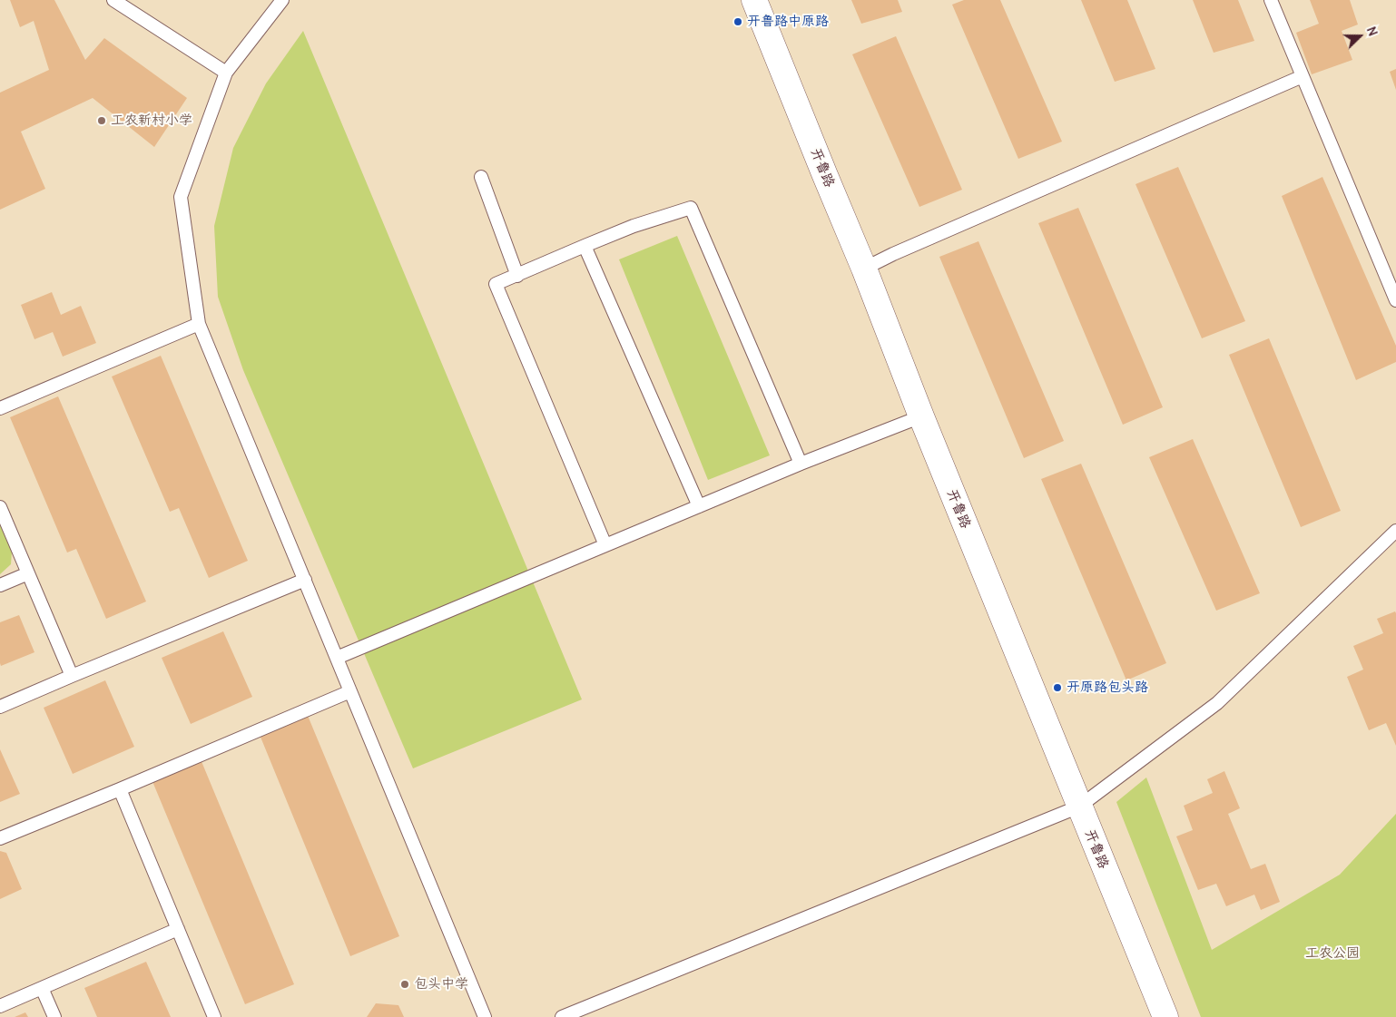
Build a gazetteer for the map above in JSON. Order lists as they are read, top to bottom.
{
  "streets": {
    "street": ["开鲁路"]
  },
  "parks": ["工农公园"],
  "places": [
    "开鲁路中原路",
    "工农新村小学",
    "开原路包头路",
    "包头中学"
  ],
  "north": "right"
}
